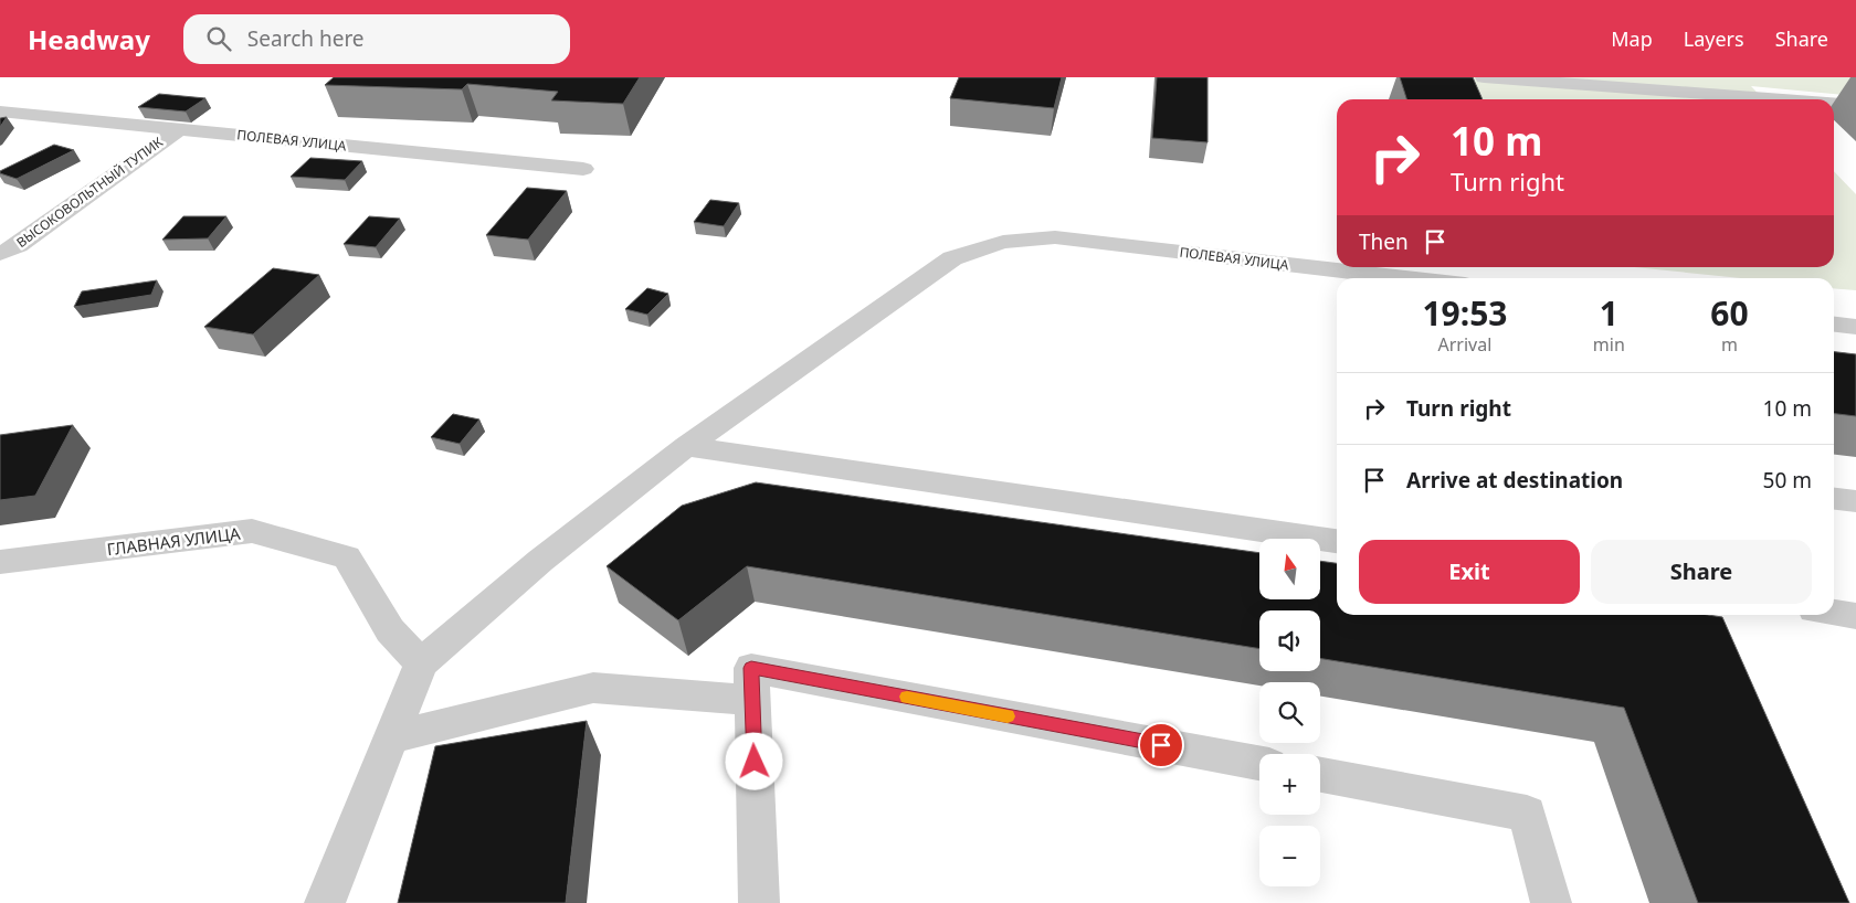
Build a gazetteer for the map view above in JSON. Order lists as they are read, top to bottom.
{
  "streets": {
    "street": ["ПОЛЕВАЯ УЛИЦА", "ВЫСОКОВОЛЬТНЫЙ ТУПИК", "ГЛАВНАЯ УЛИЦА"]
  },
  "crossings": [
    ["ПОЛЕВАЯ УЛИЦА", "ВЫСОКОВОЛЬТНЫЙ ТУПИК"],
    ["ПОЛЕВАЯ УЛИЦА", "ГЛАВНАЯ УЛИЦА"]
  ],
  "north": "top",
  "page": {
    "header": "Headway",
    "search": "Search here",
    "nav": ["Map", "Layers", "Share"],
    "turn": ["10 m", "Turn right"],
    "then": "Then",
    "eta": [
      "19:53",
      "Arrival",
      "1",
      "min",
      "60",
      "m"
    ],
    "list": [
      {
        "name": "Turn right",
        "value": "10 m"
      },
      {
        "name": "Arrive at destination",
        "value": "50 m"
      }
    ],
    "buttons": ["Exit", "Share"],
    "map_buttons": ["+", "−"]
  }
}
